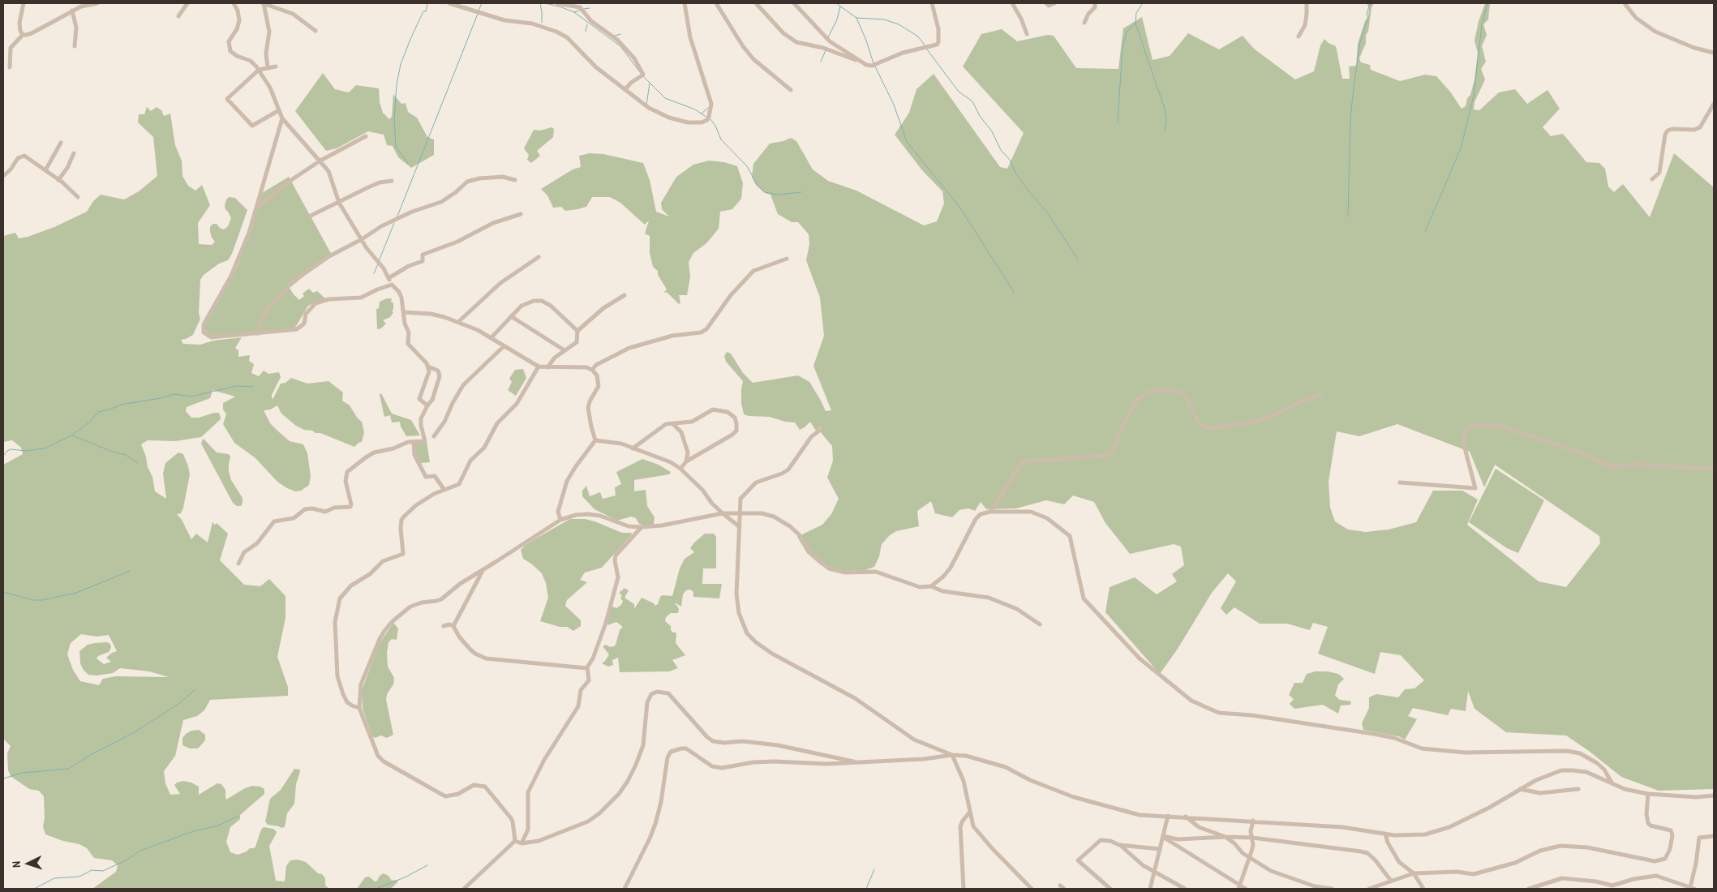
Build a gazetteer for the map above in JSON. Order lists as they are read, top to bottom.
{
  "north": "left"
}
